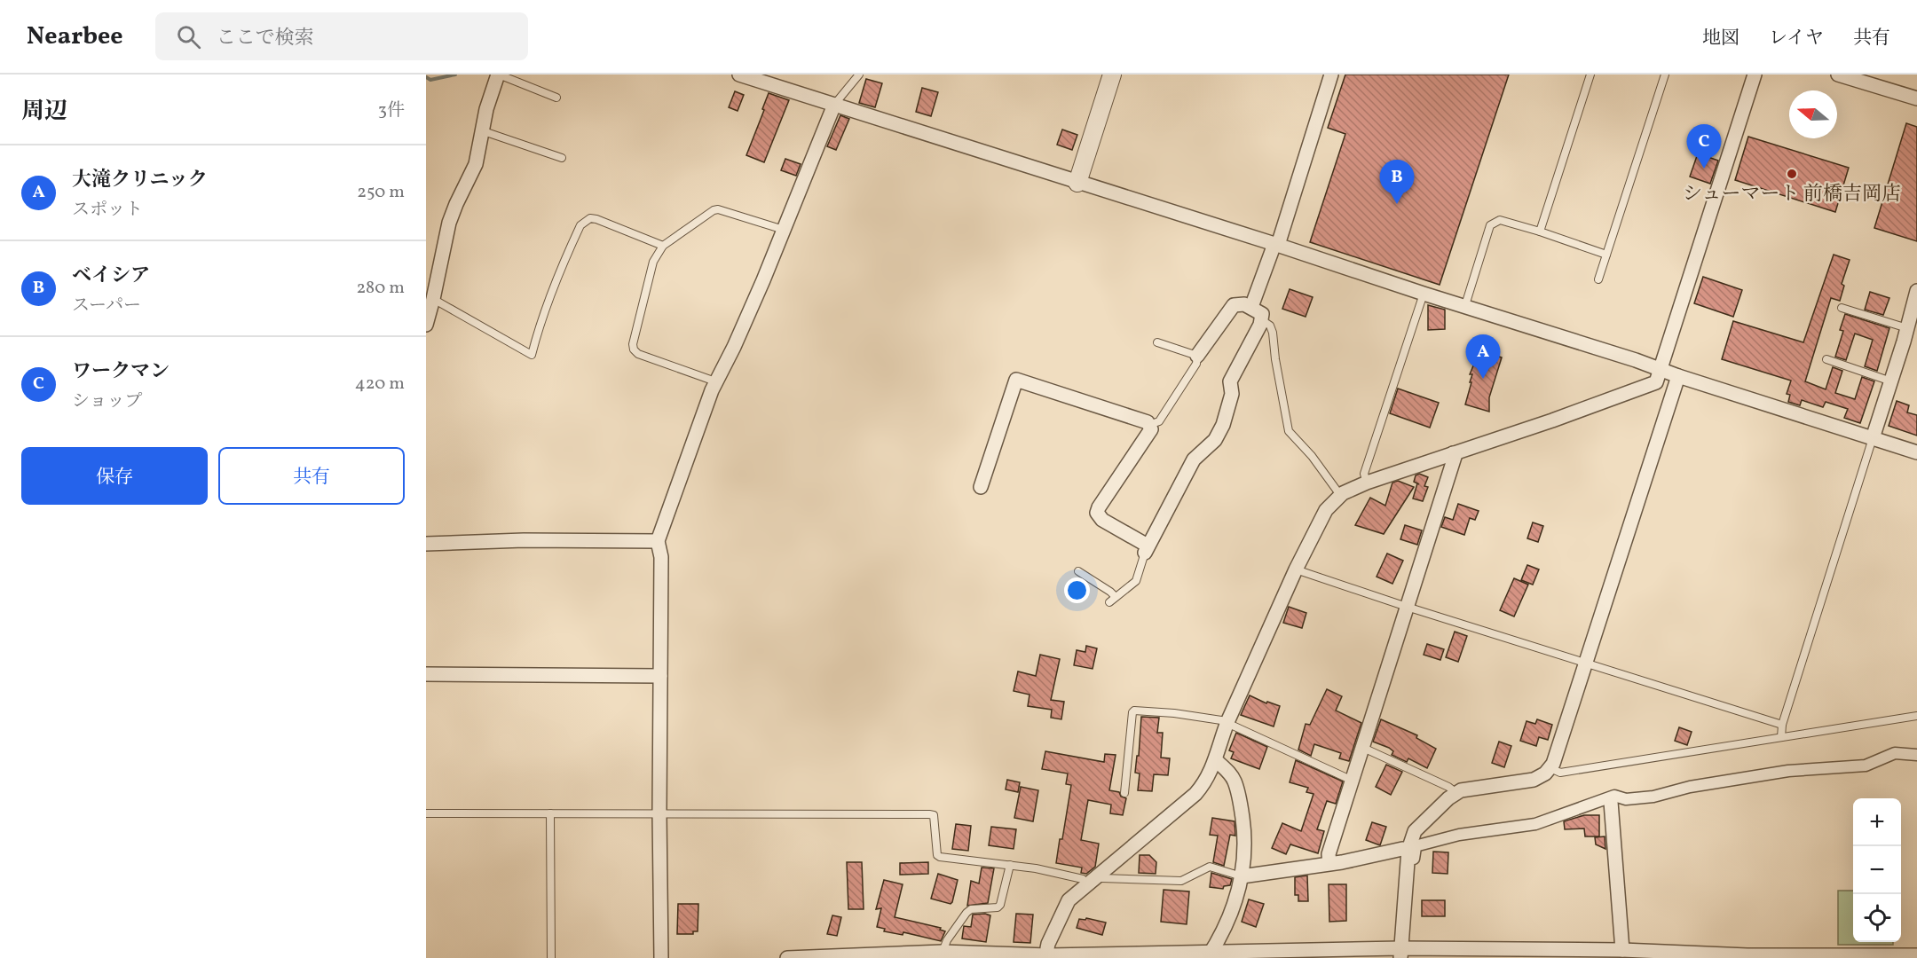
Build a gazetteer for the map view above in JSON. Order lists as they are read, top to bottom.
{
  "places": ["シューマート 前橋吉岡店"],
  "north": "left",
  "page": {
    "header": "Nearbee",
    "search": "ここで検索",
    "nav": ["地図", "レイヤ", "共有"],
    "heading": ["周辺", "3件"],
    "pins": ["C", "B", "A"],
    "list": [
      {
        "mark": "A",
        "name": "大滝クリニック",
        "note": "スポット",
        "value": "250 m"
      },
      {
        "mark": "B",
        "name": "ベイシア",
        "note": "スーパー",
        "value": "280 m"
      },
      {
        "mark": "C",
        "name": "ワークマン",
        "note": "ショップ",
        "value": "420 m"
      }
    ],
    "buttons": ["保存", "共有"],
    "map_buttons": ["+", "−"]
  }
}
